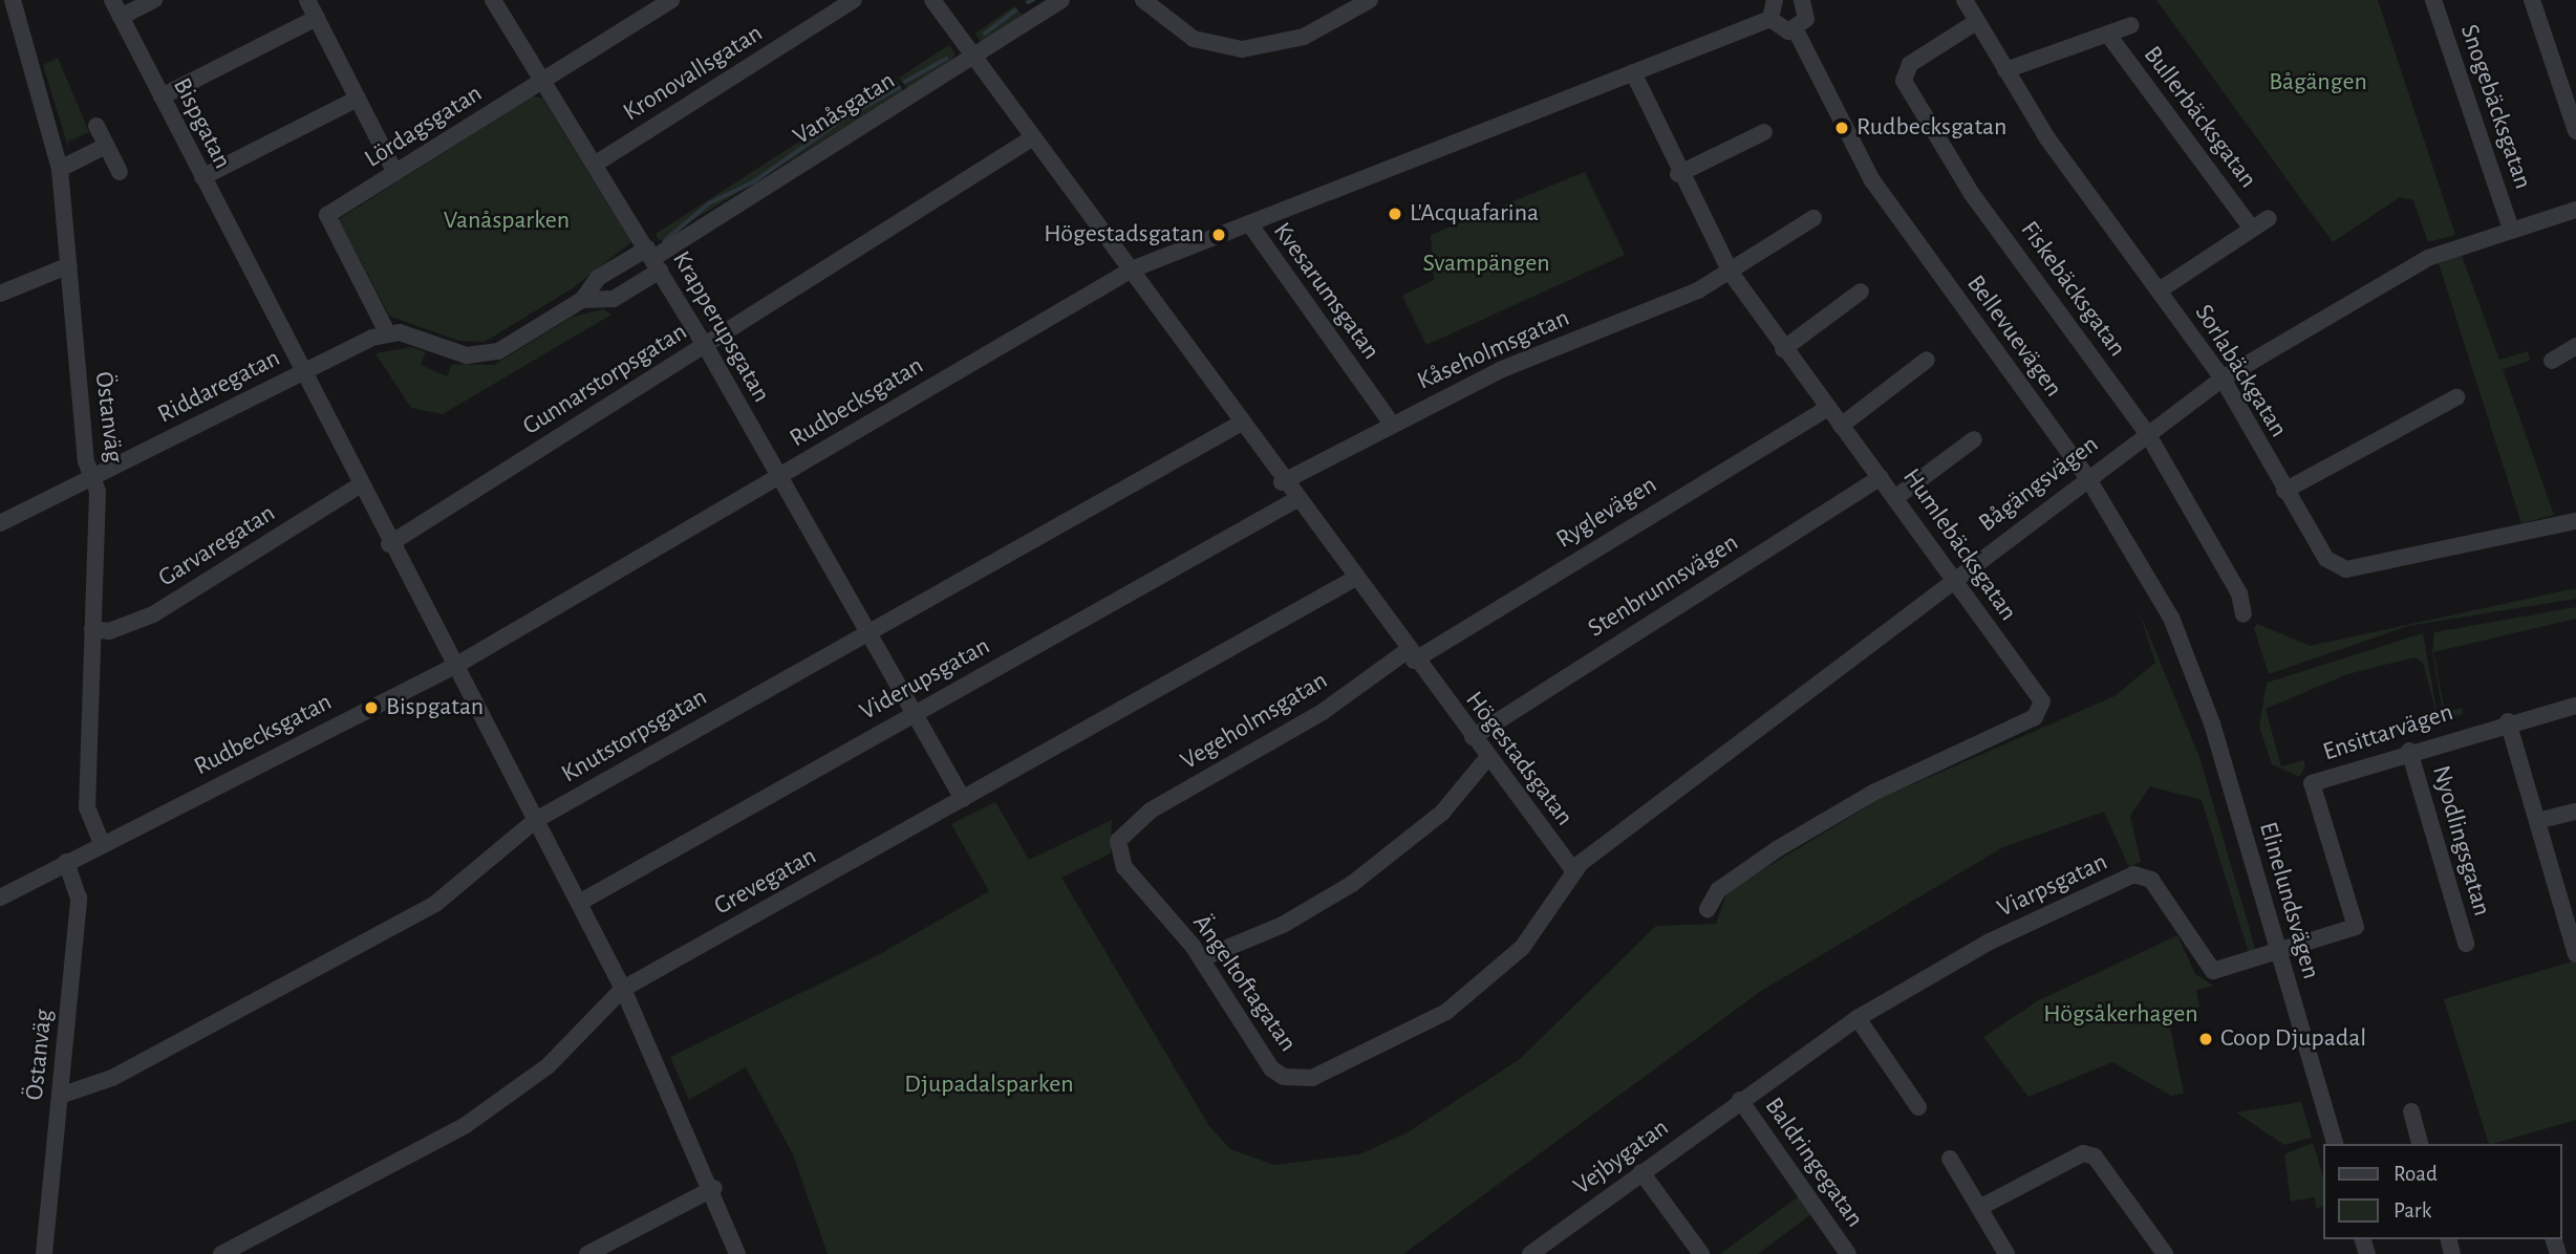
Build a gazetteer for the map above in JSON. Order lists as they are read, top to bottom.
{
  "streets": {
    "street": [
      "Kronovallsgatan",
      "Snogebäcksgatan",
      "Vanåsgatan",
      "Bullerbäcksgatan",
      "Bispgatan",
      "Lördagsgatan",
      "Fiskebäcksgatan",
      "Kvesarumsgatan",
      "Krapperupsgatan",
      "Bellevuevägen",
      "Kåseholmsgatan",
      "Sorlabäckgatan",
      "Gunnarstorpsgatan",
      "Riddaregatan",
      "Rudbecksgatan",
      "Östanväg",
      "Bågängsvägen",
      "Ryglevägen",
      "Humlebäcksgatan",
      "Garvaregatan",
      "Stenbrunnsvägen",
      "Viderupsgatan",
      "Vegeholmsgatan",
      "Ensittarvägen",
      "Knutstorpsgatan",
      "Högestadsgatan",
      "Nyodlingsgatan",
      "Grevegatan",
      "Viarpsgatan",
      "Elinelundsvägen",
      "Ängeltoftagatan",
      "Vejbygatan",
      "Baldringegatan"
    ]
  },
  "crossings": [
    ["Kronovallsgatan", "Krapperupsgatan"],
    ["Snogebäcksgatan", "Bågängsvägen"],
    ["Vanåsgatan", "Krapperupsgatan"],
    ["Vanåsgatan", "Högestadsgatan"],
    ["Bispgatan", "Gunnarstorpsgatan"],
    ["Bispgatan", "Riddaregatan"],
    ["Bispgatan", "Rudbecksgatan"],
    ["Bispgatan", "Garvaregatan"],
    ["Bispgatan", "Viderupsgatan"],
    ["Bispgatan", "Knutstorpsgatan"],
    ["Bispgatan", "Grevegatan"],
    ["Lördagsgatan", "Krapperupsgatan"],
    ["Fiskebäcksgatan", "Sorlabäckgatan"],
    ["Fiskebäcksgatan", "Bågängsvägen"],
    ["Kvesarumsgatan", "Kåseholmsgatan"],
    ["Kvesarumsgatan", "Rudbecksgatan"],
    ["Krapperupsgatan", "Gunnarstorpsgatan"],
    ["Krapperupsgatan", "Rudbecksgatan"],
    ["Krapperupsgatan", "Viderupsgatan"],
    ["Krapperupsgatan", "Knutstorpsgatan"],
    ["Krapperupsgatan", "Grevegatan"],
    ["Bellevuevägen", "Bågängsvägen"],
    ["Bellevuevägen", "Elinelundsvägen"],
    ["Kåseholmsgatan", "Humlebäcksgatan"],
    ["Kåseholmsgatan", "Högestadsgatan"],
    ["Sorlabäckgatan", "Bågängsvägen"],
    ["Gunnarstorpsgatan", "Högestadsgatan"],
    ["Riddaregatan", "Östanväg"],
    ["Rudbecksgatan", "Östanväg"],
    ["Rudbecksgatan", "Humlebäcksgatan"],
    ["Rudbecksgatan", "Högestadsgatan"],
    ["Östanväg", "Garvaregatan"],
    ["Östanväg", "Knutstorpsgatan"],
    ["Bågängsvägen", "Humlebäcksgatan"],
    ["Bågängsvägen", "Högestadsgatan"],
    ["Bågängsvägen", "Ängeltoftagatan"],
    ["Ryglevägen", "Humlebäcksgatan"],
    ["Ryglevägen", "Vegeholmsgatan"],
    ["Ryglevägen", "Högestadsgatan"],
    ["Humlebäcksgatan", "Stenbrunnsvägen"],
    ["Stenbrunnsvägen", "Högestadsgatan"],
    ["Viderupsgatan", "Högestadsgatan"],
    ["Vegeholmsgatan", "Högestadsgatan"],
    ["Vegeholmsgatan", "Ängeltoftagatan"],
    ["Ensittarvägen", "Nyodlingsgatan"],
    ["Ensittarvägen", "Viarpsgatan"],
    ["Ensittarvägen", "Elinelundsvägen"],
    ["Knutstorpsgatan", "Högestadsgatan"],
    ["Högestadsgatan", "Grevegatan"],
    ["Högestadsgatan", "Ängeltoftagatan"],
    ["Viarpsgatan", "Elinelundsvägen"],
    ["Viarpsgatan", "Vejbygatan"],
    ["Viarpsgatan", "Baldringegatan"],
    ["Vejbygatan", "Baldringegatan"]
  ],
  "parks": [
    "Bågängen",
    "Vanåsparken",
    "Svampängen",
    "Högsåkerhagen",
    "Djupadalsparken"
  ],
  "places": [
    "Rudbecksgatan",
    "L'Acquafarina",
    "Högestadsgatan",
    "Bispgatan",
    "Coop Djupadal"
  ],
  "legend": ["Road", "Park"]
}
